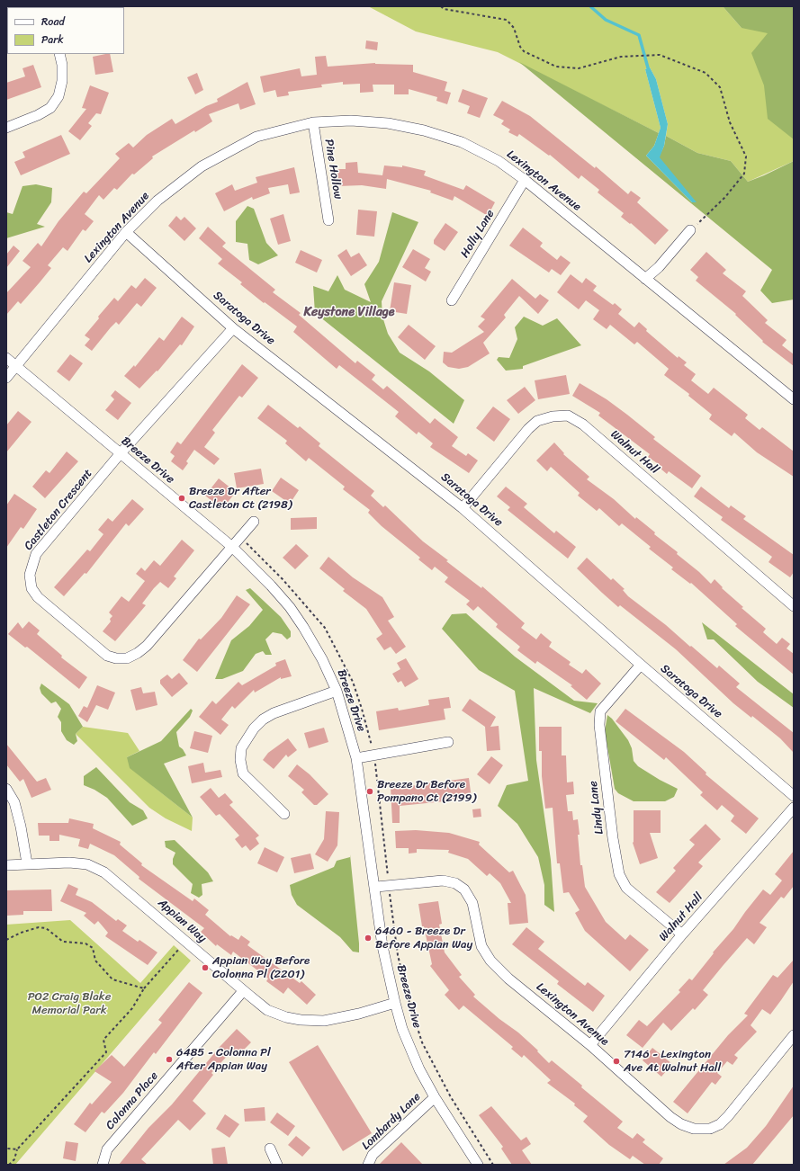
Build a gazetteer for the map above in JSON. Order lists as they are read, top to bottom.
{
  "streets": {
    "street": [
      "Pine Hollow",
      "Lexington Avenue",
      "Holly Lane",
      "Saratoga Drive",
      "Walnut Hall",
      "Breeze Drive",
      "Castleton Crescent",
      "Lindy Lane",
      "Appian Way",
      "Colonna Place",
      "Lombardy Lane"
    ]
  },
  "crossings": [
    ["Pine Hollow", "Lexington Avenue"],
    ["Lexington Avenue", "Holly Lane"],
    ["Lexington Avenue", "Saratoga Drive"],
    ["Lexington Avenue", "Walnut Hall"],
    ["Lexington Avenue", "Breeze Drive"],
    ["Saratoga Drive", "Walnut Hall"],
    ["Saratoga Drive", "Castleton Crescent"],
    ["Saratoga Drive", "Lindy Lane"],
    ["Walnut Hall", "Lindy Lane"],
    ["Breeze Drive", "Castleton Crescent"],
    ["Breeze Drive", "Appian Way"],
    ["Breeze Drive", "Lombardy Lane"],
    ["Appian Way", "Colonna Place"]
  ],
  "districts": ["Keystone Village"],
  "parks": ["PO2 Craig Blake Memorial Park"],
  "places": [
    "Breeze Dr After Castleton Ct (2198)",
    "Breeze Dr Before Pompano Ct (2199)",
    "6460 - Breeze Dr Before Appian Way",
    "Appian Way Before Colonna Pl (2201)",
    "6485 - Colonna Pl After Appian Way",
    "7146 - Lexington Ave At Walnut Hall"
  ],
  "legend": ["Road", "Park"]
}
